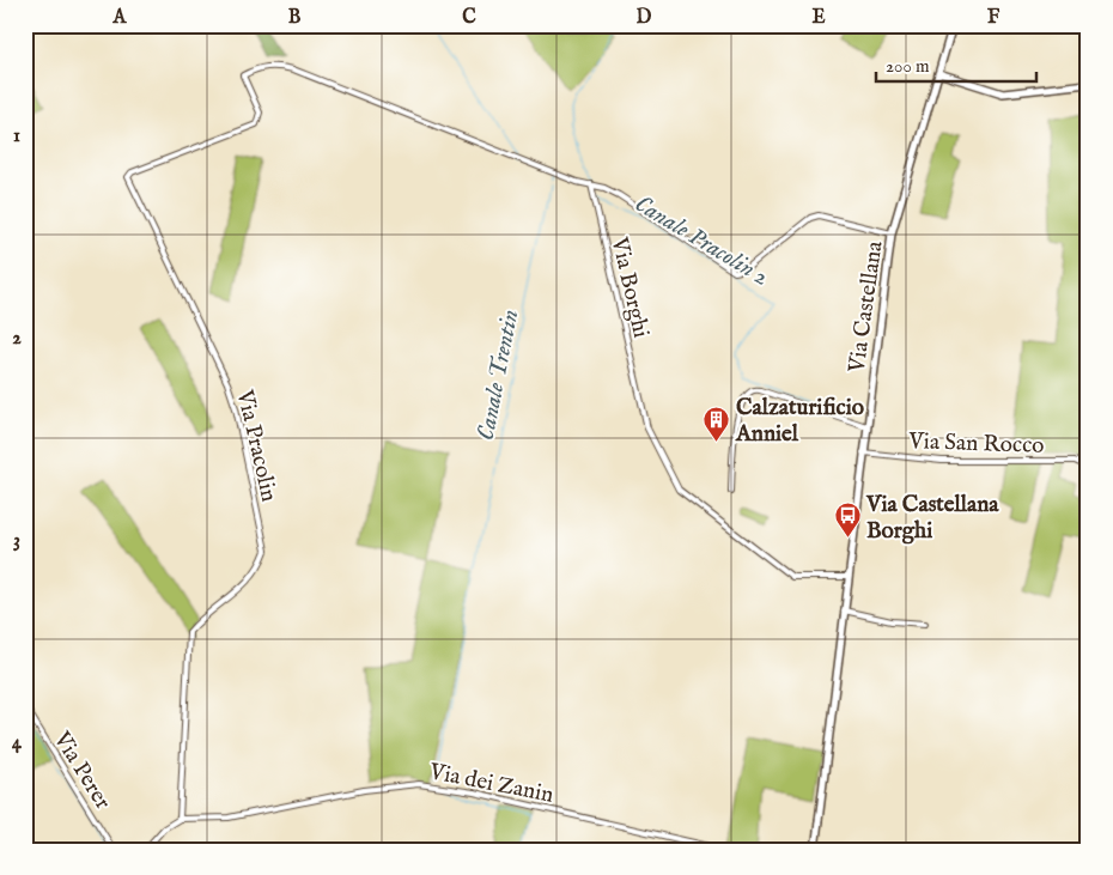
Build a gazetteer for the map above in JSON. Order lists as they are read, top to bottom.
{
  "streets": {
    "main road": ["Via Castellana"],
    "street": [
      "Via Borghi",
      "Via San Rocco",
      "Via Pracolin",
      "Via Perer",
      "Via dei Zanin"
    ]
  },
  "crossings": [
    ["Via Borghi", "Via Castellana"],
    ["Via Borghi", "Via Pracolin"],
    ["Via Castellana", "Via San Rocco"],
    ["Via Pracolin", "Via dei Zanin"]
  ],
  "water": ["Canale Pracolin 2", "Canale Trentin"],
  "places": {
    "building": ["Calzaturificio Anniel"],
    "bus stop": ["Via Castellana Borghi"]
  },
  "scale_bar": "200 m",
  "grid": {
    "columns": [
      "A",
      "B",
      "C",
      "D",
      "E",
      "F"
    ],
    "rows": [
      "1",
      "2",
      "3",
      "4"
    ]
  }
}
